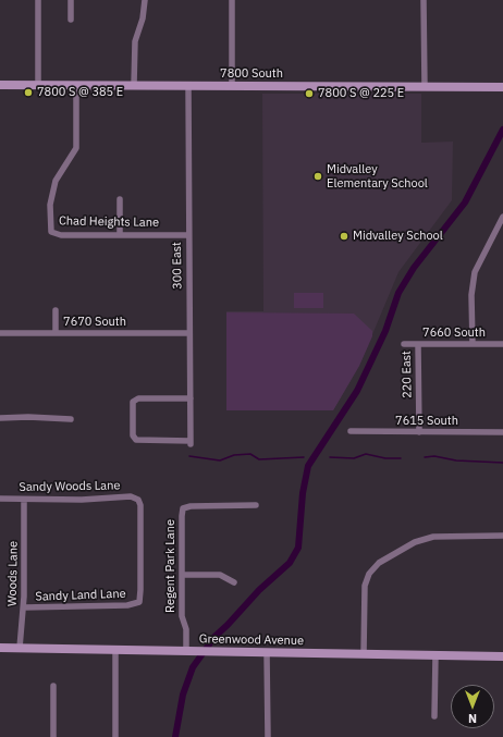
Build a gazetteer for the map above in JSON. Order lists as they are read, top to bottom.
{
  "streets": {
    "main road": ["7800 South", "Greenwood Avenue"],
    "street": [
      "Chad Heights Lane",
      "300 East",
      "7670 South",
      "7660 South",
      "220 East",
      "7615 South",
      "Sandy Woods Lane",
      "Regent Park Lane",
      "Woods Lane",
      "Sandy Land Lane"
    ]
  },
  "crossings": [
    ["7800 South", "Chad Heights Lane"],
    ["7800 South", "300 East"],
    ["Chad Heights Lane", "300 East"],
    ["300 East", "7670 South"],
    ["7660 South", "220 East"],
    ["220 East", "7615 South"],
    ["Sandy Woods Lane", "Woods Lane"],
    ["Sandy Woods Lane", "Sandy Land Lane"],
    ["Regent Park Lane", "Greenwood Avenue"],
    ["Woods Lane", "Sandy Land Lane"],
    ["Woods Lane", "Greenwood Avenue"]
  ],
  "places": [
    "7800 S @ 385 E",
    "7800 S @ 225 E",
    "Midvalley Elementary School",
    "Midvalley School"
  ],
  "north": "bottom"
}
